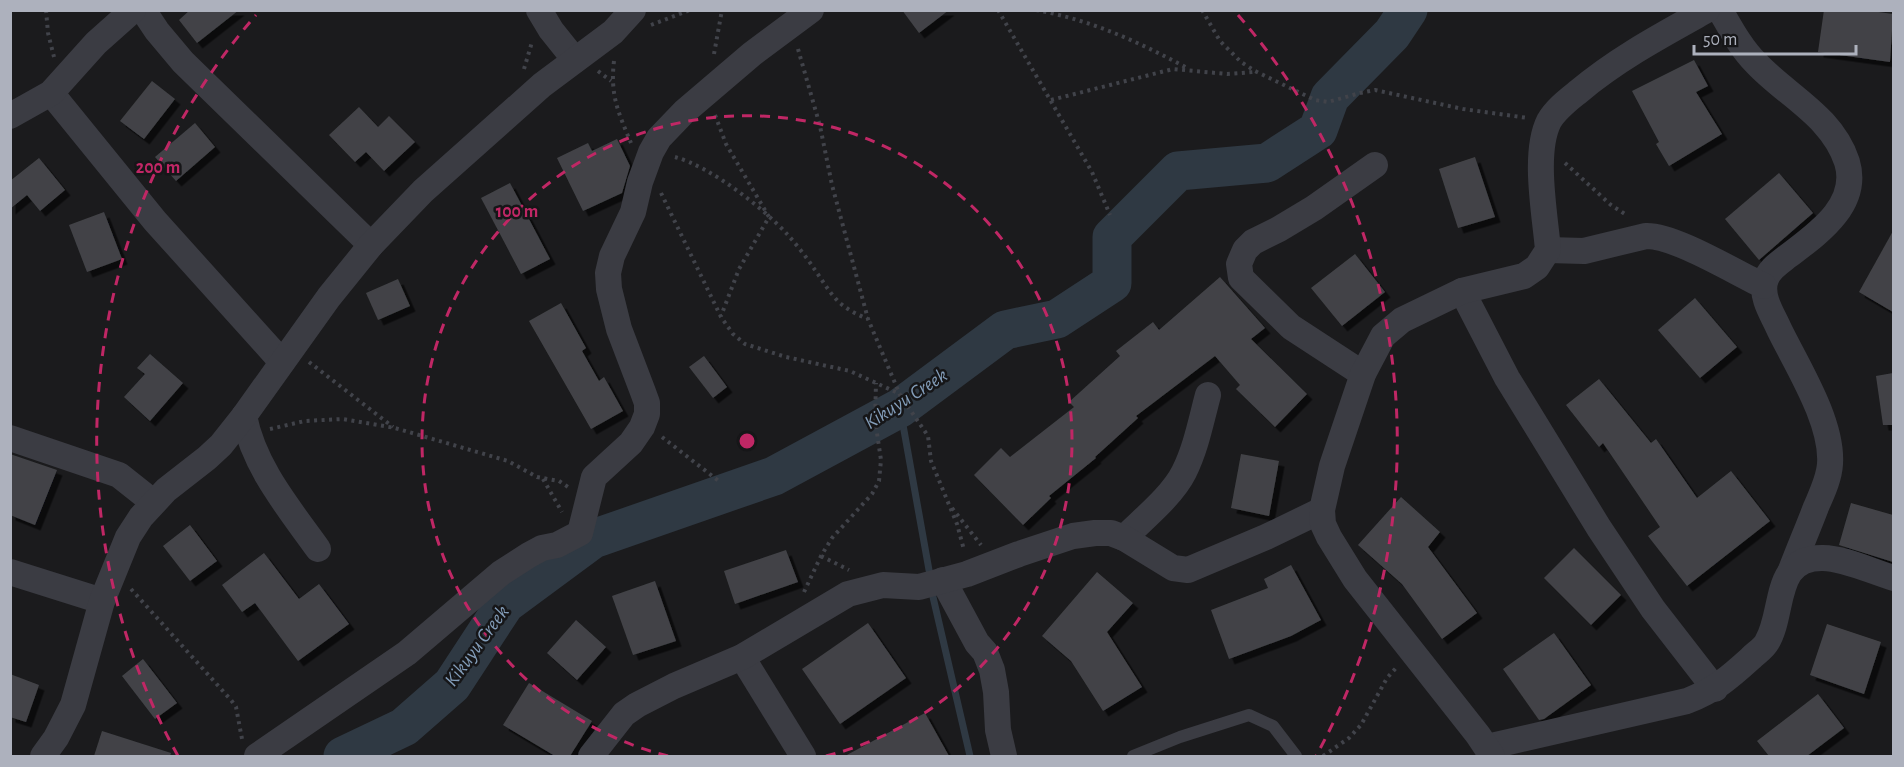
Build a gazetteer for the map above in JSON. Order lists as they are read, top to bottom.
{
  "water": ["Kikuyu Creek"],
  "scale_bar": "50 m",
  "rings": ["200 m", "100 m"]
}
